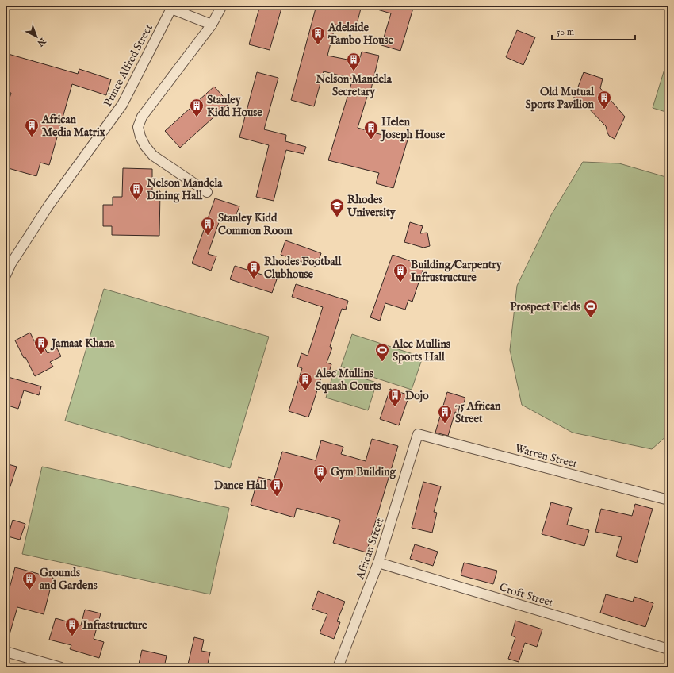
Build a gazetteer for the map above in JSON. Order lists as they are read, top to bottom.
{
  "streets": {
    "street": [
      "Prince Alfred Street",
      "Warren Street",
      "African Street",
      "Croft Street"
    ]
  },
  "crossings": [
    ["Warren Street", "African Street"],
    ["African Street", "Croft Street"]
  ],
  "places": {
    "building": [
      "Adelaide Tambo House",
      "Nelson Mandela Secretary",
      "Old Mutual Sports Pavilion",
      "Stanley Kidd House",
      "African Media Matrix",
      "Helen Joseph House",
      "Nelson Mandela Dining Hall",
      "Stanley Kidd Common Room",
      "Rhodes Football Clubhouse",
      "Building/Carpentry Infrustructure",
      "Jamaat Khana",
      "Alec Mullins Squash Courts",
      "Dojo",
      "75 African Street",
      "Gym Building",
      "Dance Hall",
      "Grounds and Gardens",
      "Infrastructure"
    ],
    "school or university": ["Rhodes University"],
    "sports": ["Prospect Fields", "Alec Mullins Sports Hall"]
  },
  "scale_bar": "50 m",
  "north": "bottom right"
}
